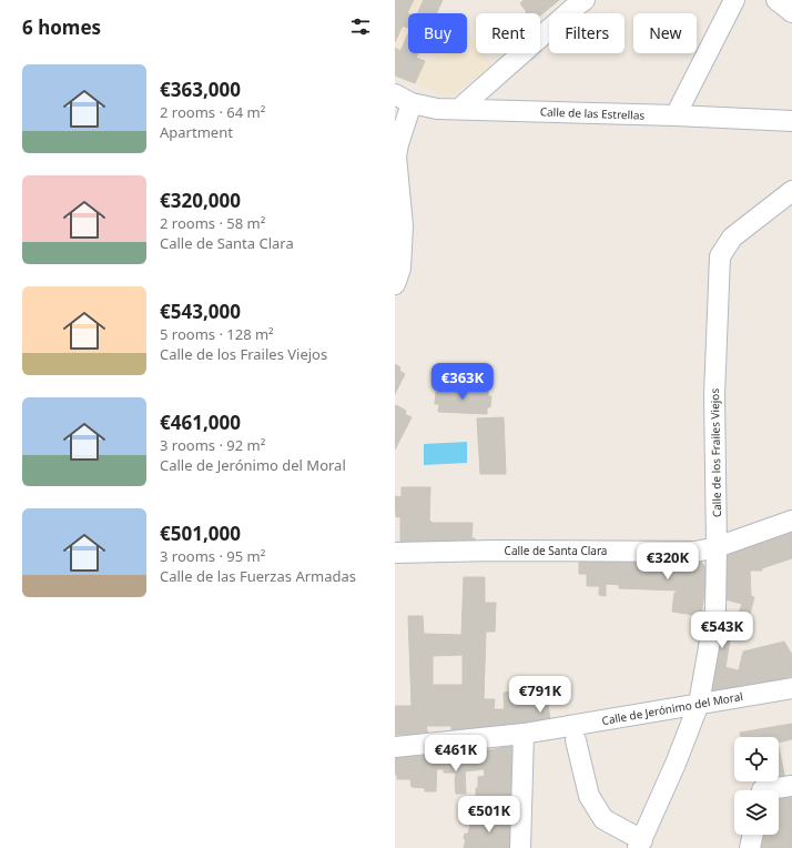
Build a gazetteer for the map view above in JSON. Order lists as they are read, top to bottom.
{
  "streets": {
    "street": [
      "Calle de las Estrellas",
      "Calle de los Frailes Viejos",
      "Calle de Santa Clara",
      "Calle de Jerónimo del Moral"
    ]
  },
  "crossings": [
    ["Calle de los Frailes Viejos", "Calle de Santa Clara"],
    ["Calle de los Frailes Viejos", "Calle de Jerónimo del Moral"]
  ],
  "page": {
    "heading": "6 homes",
    "chip": [
      "Buy",
      "Rent",
      "Filters",
      "New"
    ],
    "list": [
      {
        "name": "€363,000",
        "note": "2 rooms · 64 m² · Apartment"
      },
      {
        "name": "€320,000",
        "note": "2 rooms · 58 m² · Calle de Santa Clara"
      },
      {
        "name": "€543,000",
        "note": "5 rooms · 128 m² · Calle de los Frailes Viejos"
      },
      {
        "name": "€461,000",
        "note": "3 rooms · 92 m² · Calle de Jerónimo del Moral"
      },
      {
        "name": "€501,000",
        "note": "3 rooms · 95 m² · Calle de las Fuerzas Armadas"
      }
    ],
    "price": [
      "€363K",
      "€320K",
      "€543K",
      "€791K",
      "€461K",
      "€501K"
    ]
  }
}
